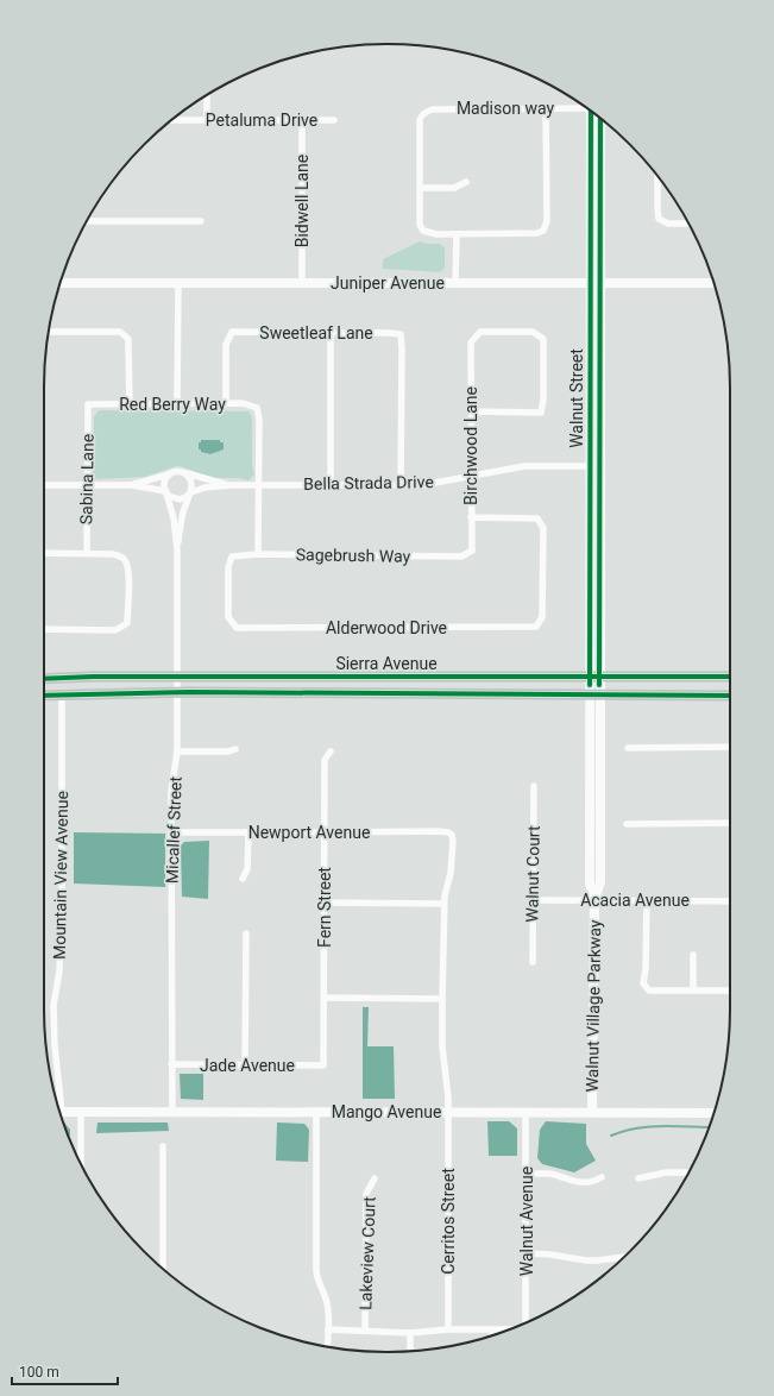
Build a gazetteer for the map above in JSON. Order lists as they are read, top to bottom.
{
  "streets": {
    "main road": ["Sierra Avenue"],
    "street": [
      "Madison way",
      "Petaluma Drive",
      "Bidwell Lane",
      "Juniper Avenue",
      "Sweetleaf Lane",
      "Walnut Street",
      "Red Berry Way",
      "Birchwood Lane",
      "Sabina Lane",
      "Bella Strada Drive",
      "Sagebrush Way",
      "Alderwood Drive",
      "Micallef Street",
      "Newport Avenue",
      "Walnut Court",
      "Mountain View Avenue",
      "Acacia Avenue",
      "Fern Street",
      "Walnut Village Parkway",
      "Jade Avenue",
      "Mango Avenue",
      "Cerritos Street",
      "Walnut Avenue",
      "Lakeview Court"
    ]
  },
  "crossings": [
    ["Petaluma Drive", "Bidwell Lane"],
    ["Bidwell Lane", "Juniper Avenue"],
    ["Juniper Avenue", "Walnut Street"],
    ["Sweetleaf Lane", "Red Berry Way"],
    ["Sweetleaf Lane", "Bella Strada Drive"],
    ["Walnut Street", "Bella Strada Drive"],
    ["Walnut Street", "Sierra Avenue"],
    ["Walnut Street", "Walnut Village Parkway"],
    ["Red Berry Way", "Sabina Lane"],
    ["Red Berry Way", "Bella Strada Drive"],
    ["Birchwood Lane", "Bella Strada Drive"],
    ["Birchwood Lane", "Sagebrush Way"],
    ["Birchwood Lane", "Alderwood Drive"],
    ["Bella Strada Drive", "Micallef Street"],
    ["Sagebrush Way", "Alderwood Drive"],
    ["Sierra Avenue", "Micallef Street"],
    ["Sierra Avenue", "Mountain View Avenue"],
    ["Sierra Avenue", "Walnut Village Parkway"],
    ["Micallef Street", "Newport Avenue"],
    ["Micallef Street", "Jade Avenue"],
    ["Micallef Street", "Mango Avenue"],
    ["Newport Avenue", "Fern Street"],
    ["Newport Avenue", "Cerritos Street"],
    ["Walnut Court", "Acacia Avenue"],
    ["Acacia Avenue", "Walnut Village Parkway"],
    ["Fern Street", "Jade Avenue"],
    ["Walnut Village Parkway", "Mango Avenue"],
    ["Mango Avenue", "Cerritos Street"],
    ["Mango Avenue", "Walnut Avenue"]
  ],
  "scale_bar": "100 m"
}
